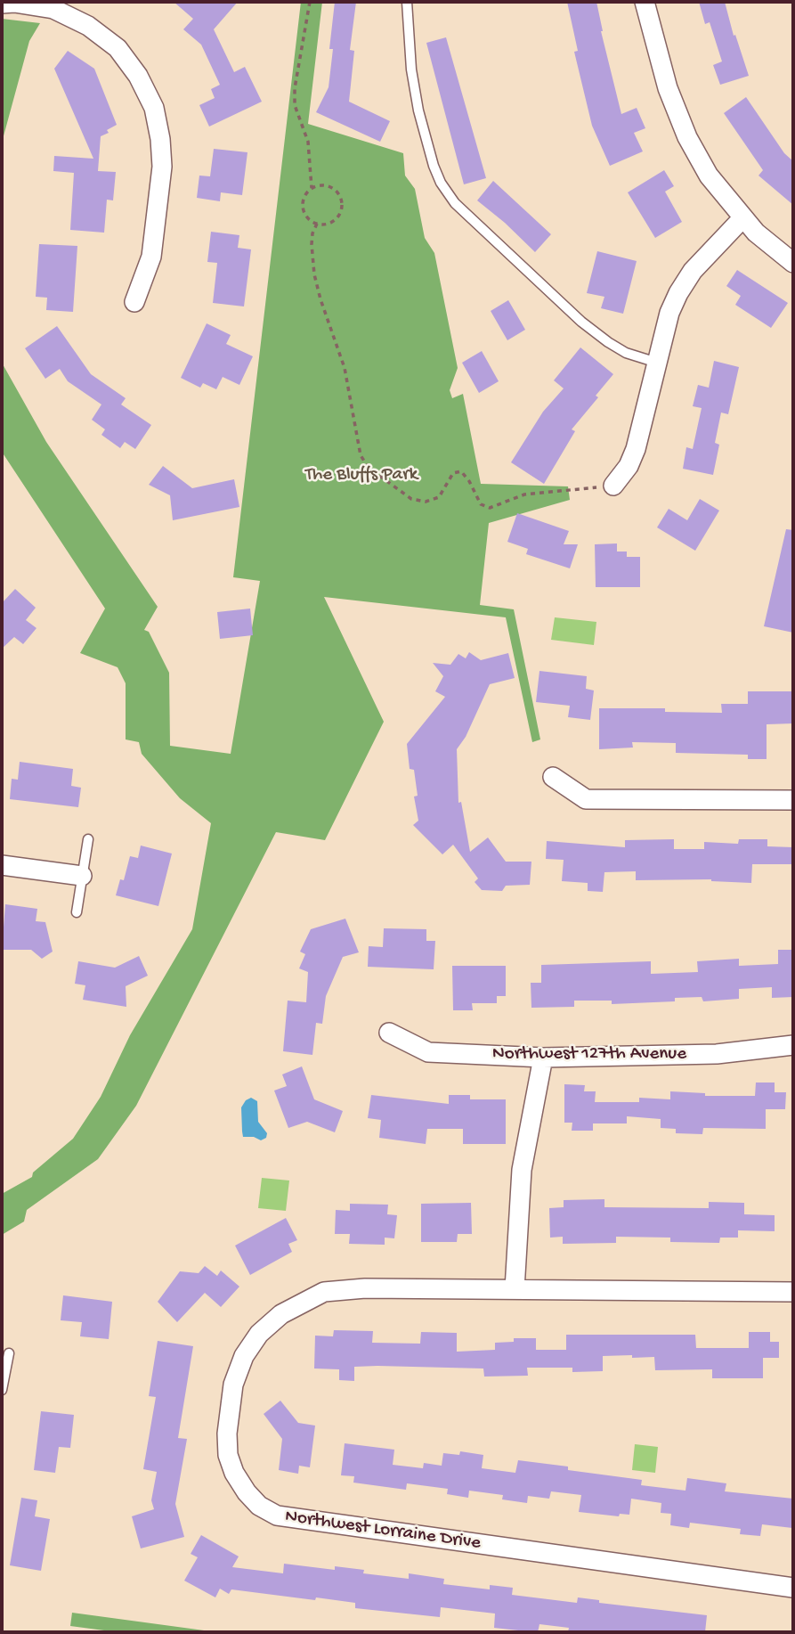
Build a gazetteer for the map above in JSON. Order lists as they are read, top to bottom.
{
  "streets": {
    "street": ["Northwest 127th Avenue", "Northwest Lorraine Drive"]
  },
  "parks": ["The Bluffs Park"]
}
